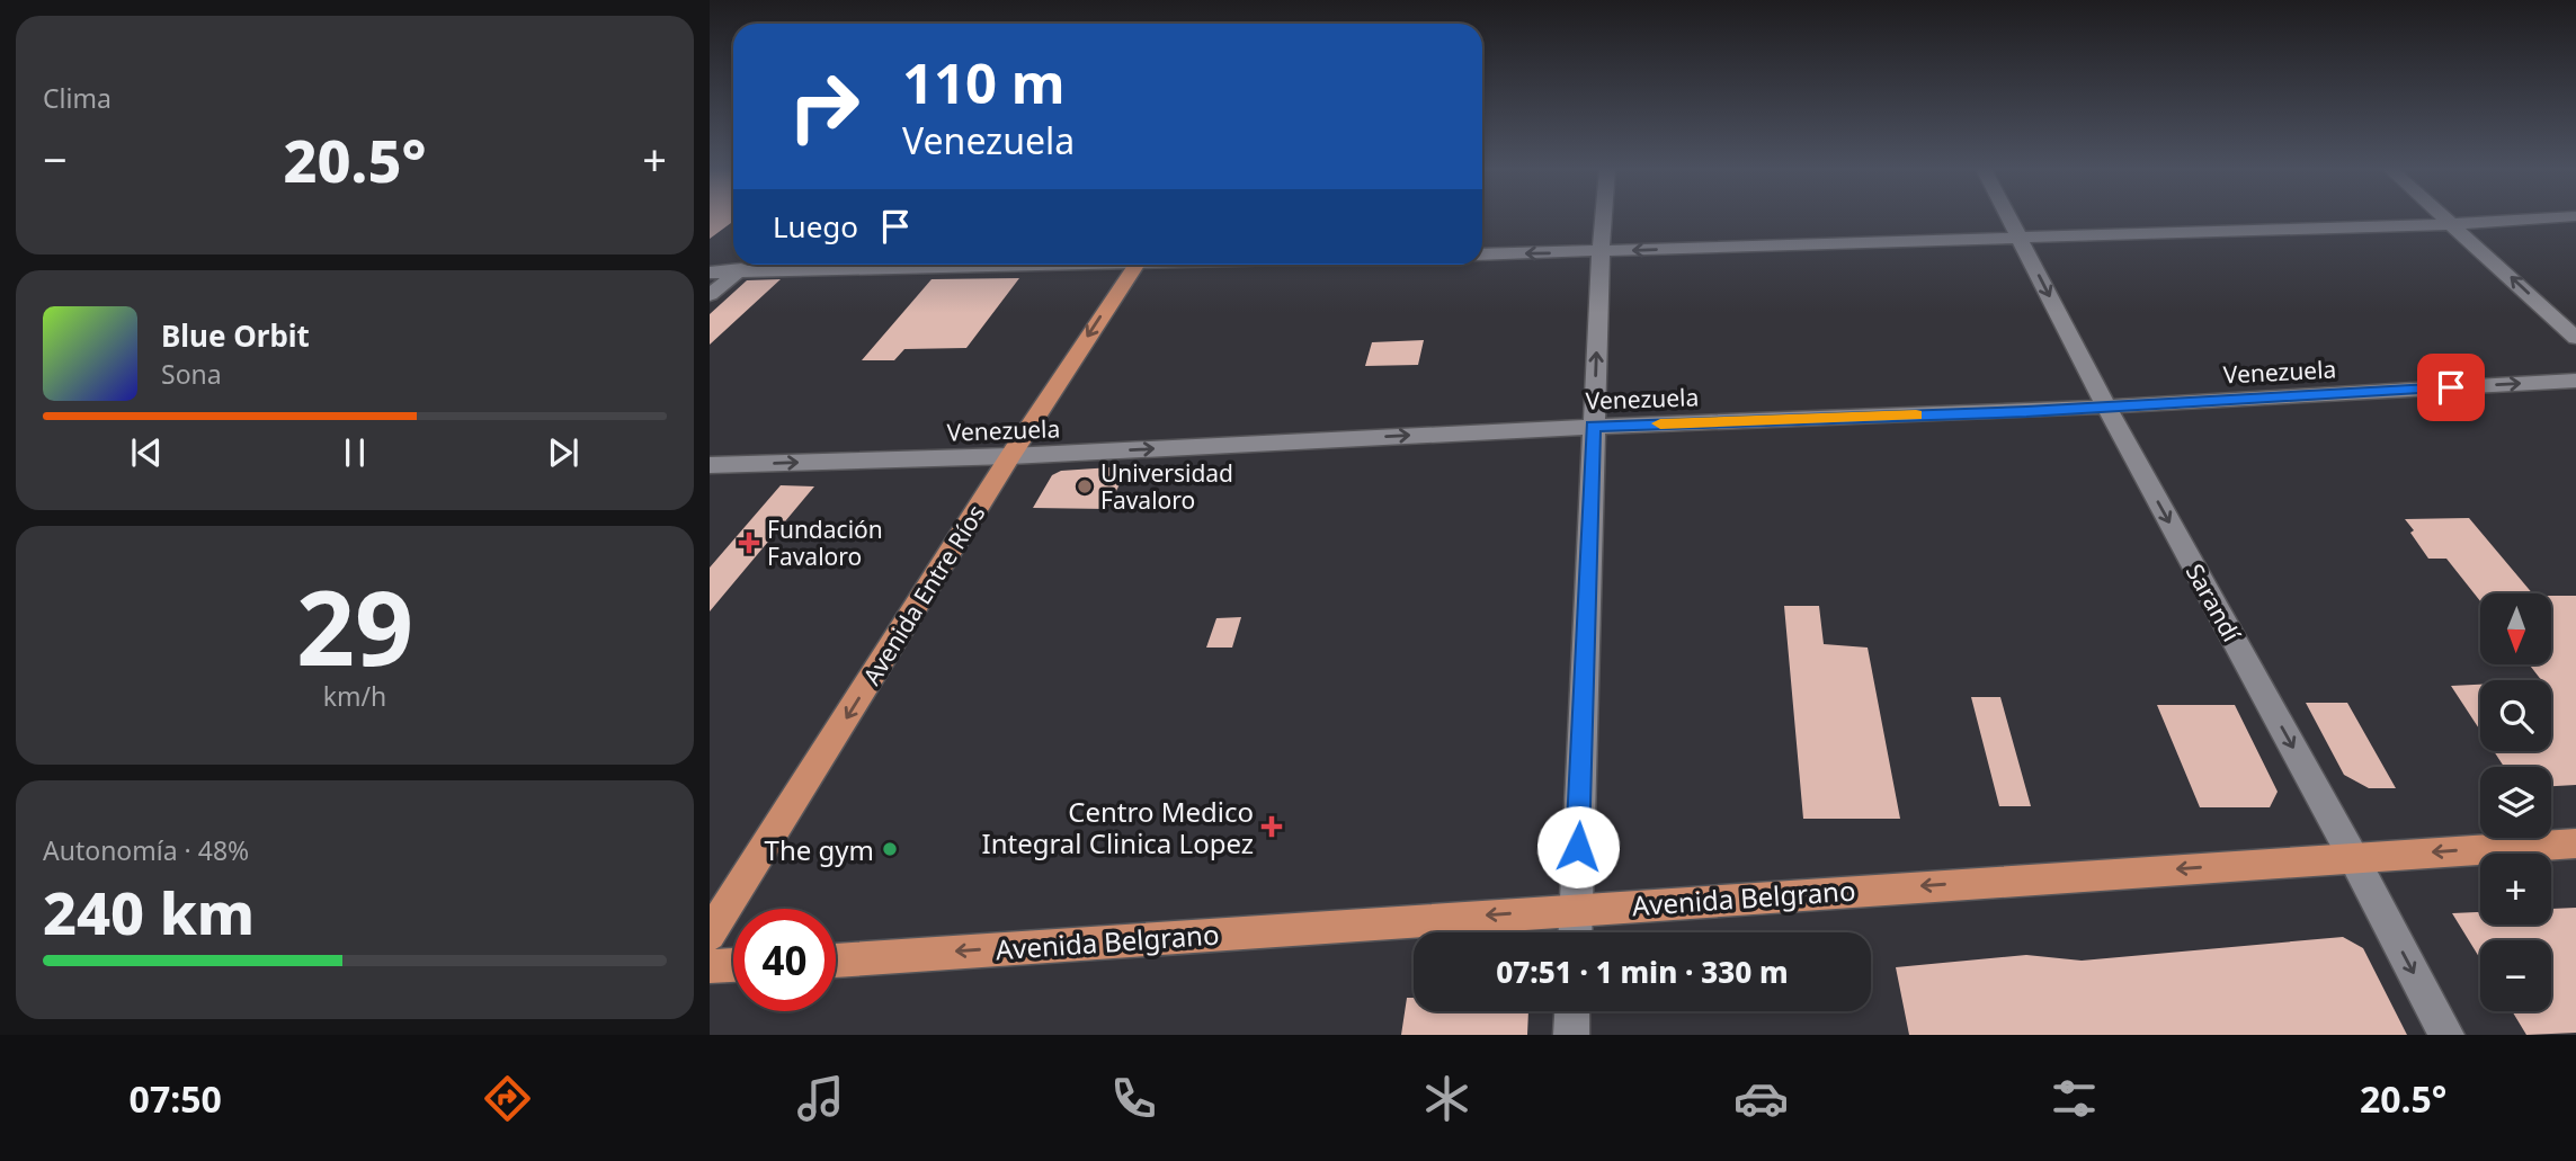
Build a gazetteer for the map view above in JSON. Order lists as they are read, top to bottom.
{
  "streets": {
    "main road": ["Avenida Entre Ríos", "Avenida Belgrano"],
    "street": ["Venezuela", "Sarandí"]
  },
  "crossings": [
    ["Venezuela", "Avenida Entre Ríos"],
    ["Venezuela", "Sarandí"],
    ["Sarandí", "Avenida Belgrano"]
  ],
  "one_way": ["Avenida Entre Ríos", "Sarandí", "Avenida Belgrano"],
  "places": {
    "other": ["Universidad Favaloro", "The gym"],
    "health": ["Fundación Favaloro", "Centro Medico Integral Clinica Lopez"]
  },
  "north": "bottom",
  "page": {
    "tile": [
      "Clima",
      ["29", "km/h"],
      ["Autonomía · 48%", "240 km"]
    ],
    "turn": ["110 m", "Venezuela"],
    "heat": ["−", "20.5°", "+"],
    "then": "Luego",
    "song": ["Blue Orbit", "Sona"],
    "map_buttons": ["+", "−"],
    "limit": "40",
    "trip": "07:51 · 1 min · 330 m",
    "tabs": ["07:50", "20.5°"]
  }
}
